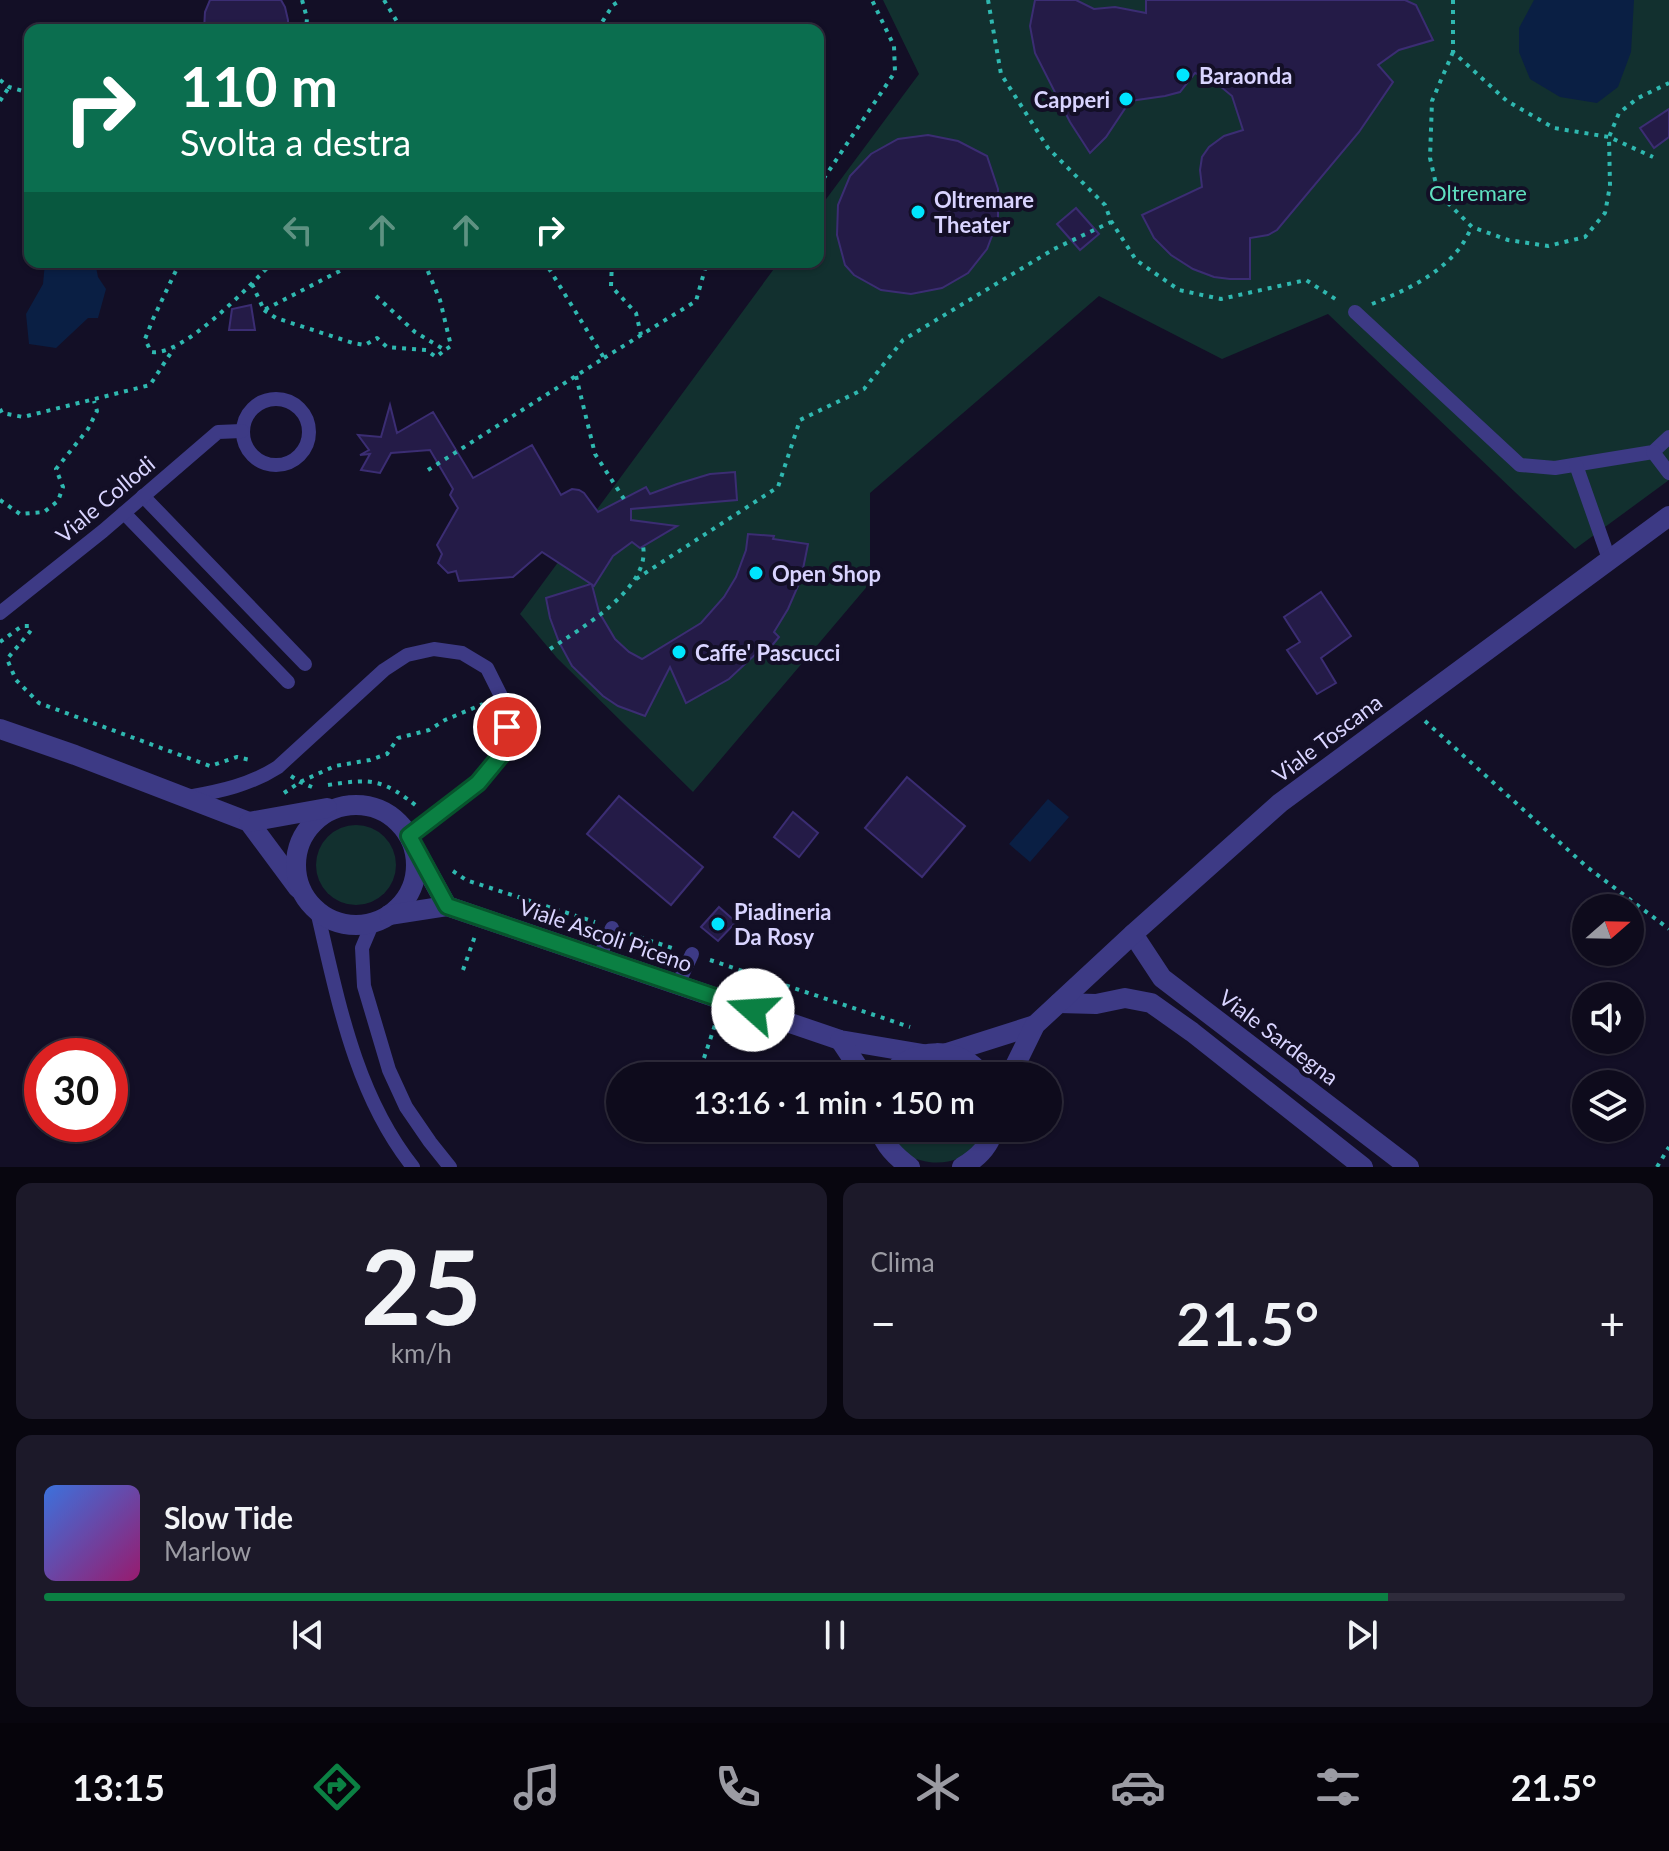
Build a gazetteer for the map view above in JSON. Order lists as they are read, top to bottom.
{
  "streets": {
    "street": ["Viale Toscana", "Viale Ascoli Piceno", "Viale Sardegna"],
    "lane": ["Viale Collodi"]
  },
  "crossings": [
    ["Viale Toscana", "Viale Ascoli Piceno"],
    ["Viale Toscana", "Viale Sardegna"]
  ],
  "parks": ["Oltremare"],
  "places": [
    "Baraonda",
    "Capperi",
    "Oltremare Theater",
    "Open Shop",
    "Caffe' Pascucci",
    "Piadineria Da Rosy"
  ],
  "north": "right",
  "page": {
    "turn": ["110 m", "Svolta a destra"],
    "limit": "30",
    "trip": "13:16 · 1 min · 150 m",
    "tile": [
      ["25", "km/h"],
      "Clima"
    ],
    "heat": ["−", "21.5°", "+"],
    "song": ["Slow Tide", "Marlow"],
    "tabs": ["13:15", "21.5°"]
  }
}
